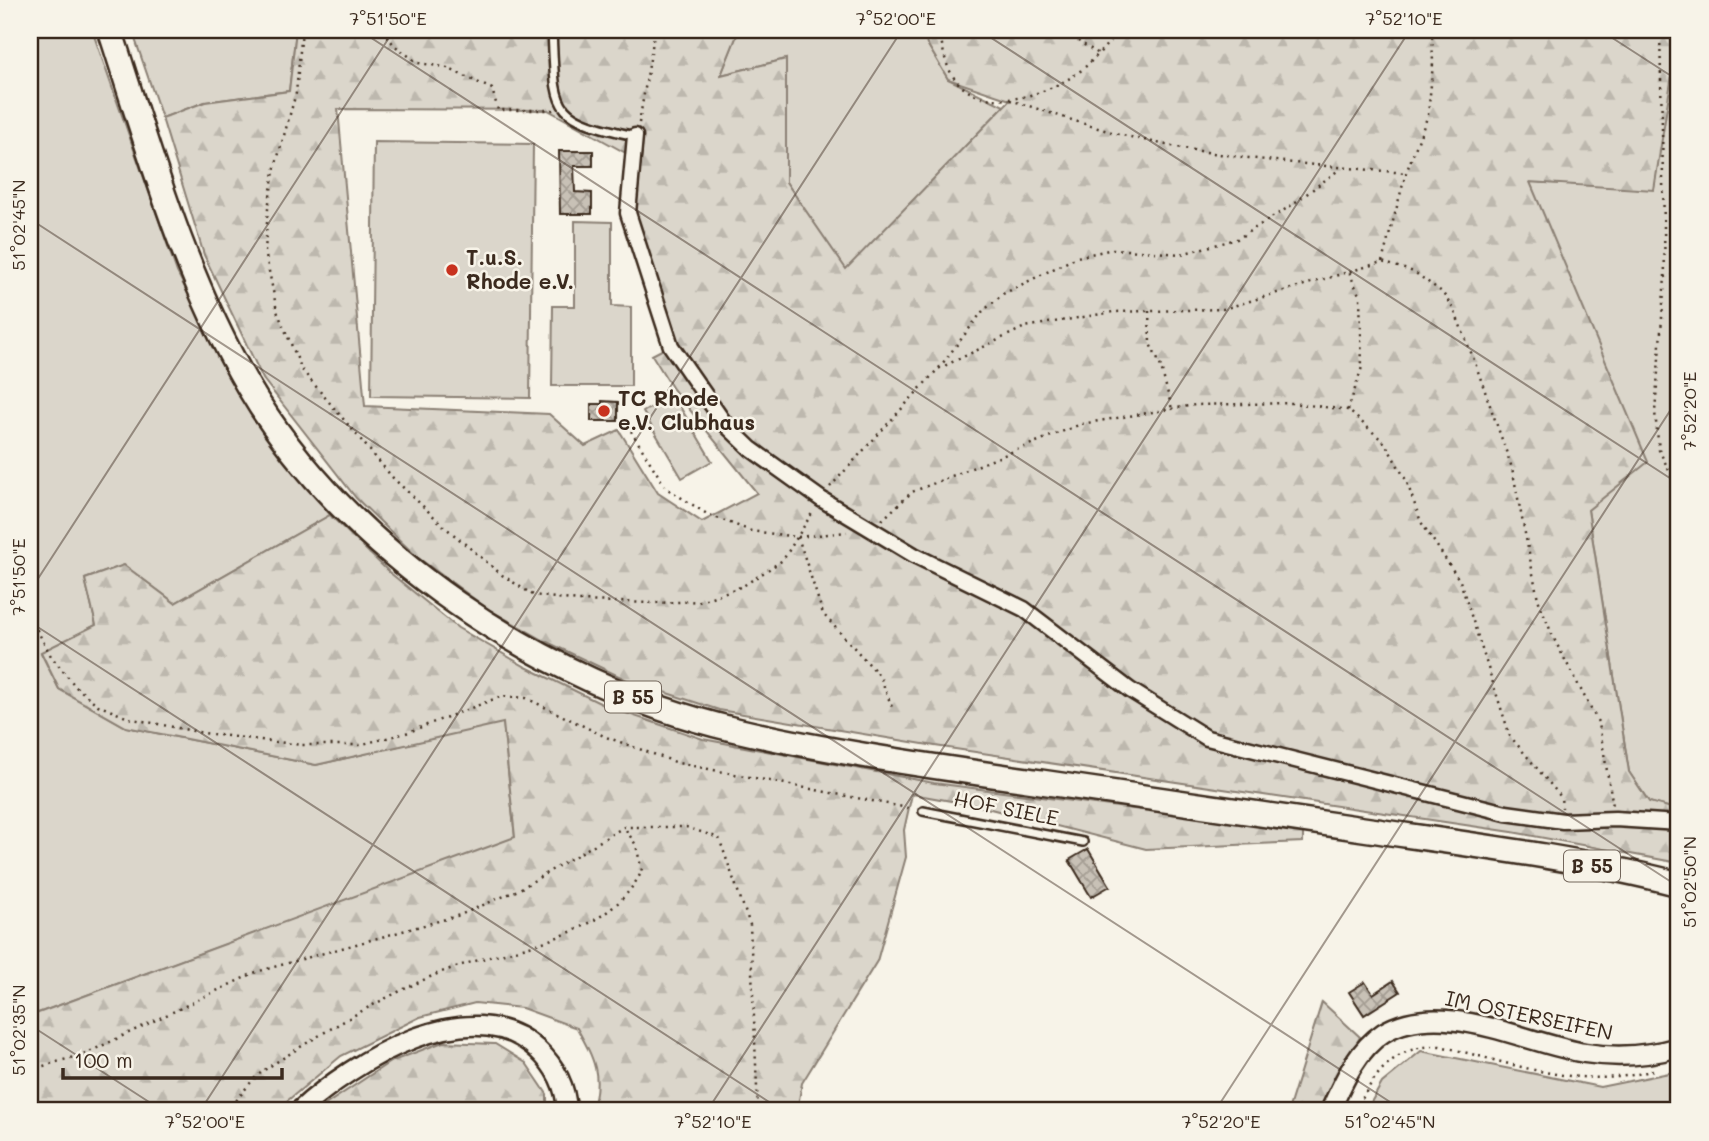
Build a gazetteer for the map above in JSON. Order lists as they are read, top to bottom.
{
  "streets": {
    "main road": ["B 55"],
    "street": ["IM OSTERSEIFEN"],
    "lane": ["HOF SIELE"]
  },
  "places": ["T.u.S. Rhode e.V.", "TC Rhode e.V. Clubhaus"],
  "scale_bar": "100 m",
  "coordinates": [
    "7°51'50\"E",
    "7°52'00\"E",
    "7°52'10\"E",
    "51°02'45\"N",
    "7°52'20\"E",
    "51°02'50\"N",
    "51°02'35\"N"
  ]
}
